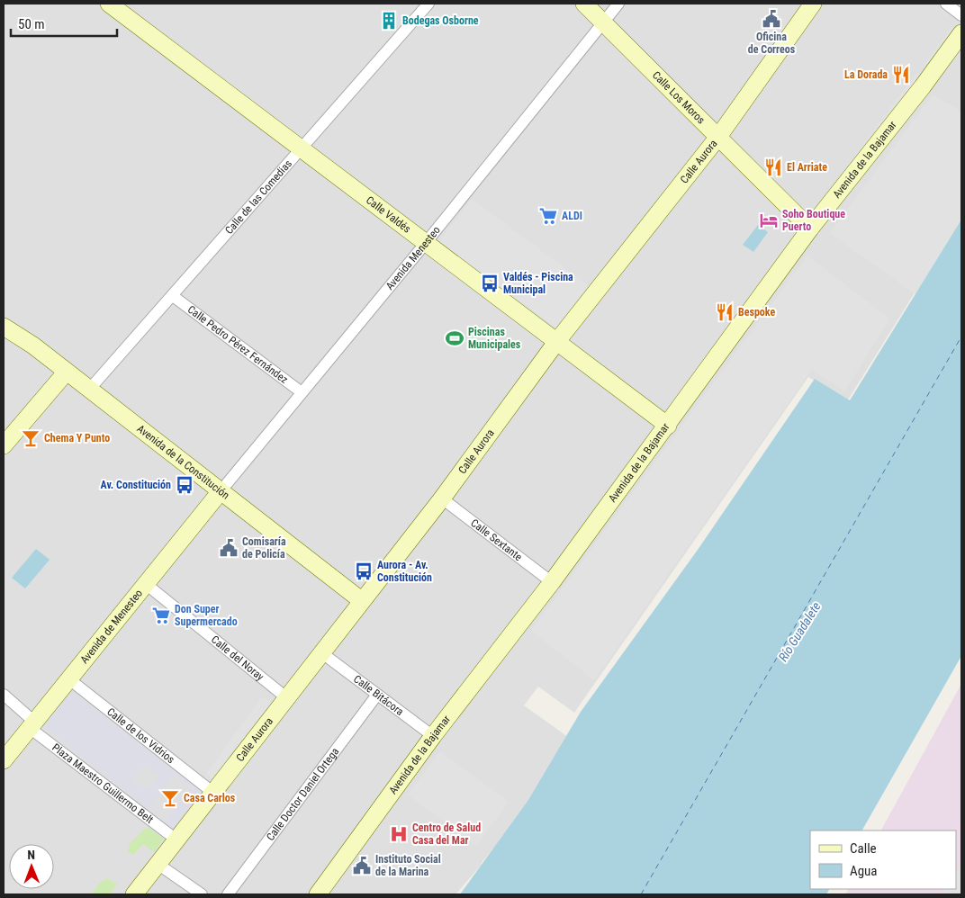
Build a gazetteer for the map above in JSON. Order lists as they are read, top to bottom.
{
  "streets": {
    "street": [
      "Calle Los Moros",
      "Avenida de la Bajamar",
      "Calle Aurora",
      "Calle de las Comedias",
      "Calle Valdés",
      "Avenida Menesteo",
      "Calle Pedro Pérez Fernández",
      "Avenida de la Constitución",
      "Calle Sextante",
      "Avenida de Menesteo",
      "Calle del Noray",
      "Calle Bitácora",
      "Calle de los Vidrios",
      "Plaza Maestro Guillermo Belt",
      "Calle Doctor Daniel Ortega"
    ]
  },
  "crossings": [
    ["Calle Los Moros", "Avenida de la Bajamar"],
    ["Calle Los Moros", "Calle Aurora"],
    ["Calle Los Moros", "Avenida Menesteo"],
    ["Avenida de la Bajamar", "Calle Valdés"],
    ["Avenida de la Bajamar", "Calle Sextante"],
    ["Avenida de la Bajamar", "Calle Bitácora"],
    ["Calle Aurora", "Calle Valdés"],
    ["Calle Aurora", "Avenida de la Constitución"],
    ["Calle Aurora", "Calle Sextante"],
    ["Calle Aurora", "Calle del Noray"],
    ["Calle Aurora", "Calle Bitácora"],
    ["Calle Aurora", "Calle de los Vidrios"],
    ["Calle Aurora", "Plaza Maestro Guillermo Belt"],
    ["Calle de las Comedias", "Calle Valdés"],
    ["Calle de las Comedias", "Calle Pedro Pérez Fernández"],
    ["Calle de las Comedias", "Avenida de la Constitución"],
    ["Calle Valdés", "Avenida Menesteo"],
    ["Avenida Menesteo", "Calle Pedro Pérez Fernández"],
    ["Avenida Menesteo", "Avenida de la Constitución"],
    ["Avenida Menesteo", "Avenida de Menesteo"],
    ["Avenida de la Constitución", "Avenida de Menesteo"],
    ["Avenida de Menesteo", "Calle del Noray"],
    ["Avenida de Menesteo", "Calle de los Vidrios"],
    ["Avenida de Menesteo", "Plaza Maestro Guillermo Belt"],
    ["Calle Bitácora", "Calle Doctor Daniel Ortega"]
  ],
  "water": ["Río Guadalete"],
  "places": {
    "public building": ["Oficina de Correos", "Comisaría de Policía", "Instituto Social de la Marina"],
    "building": ["Bodegas Osborne"],
    "restaurant": ["La Dorada", "El Arriate", "Bespoke"],
    "supermarket": ["ALDI", "Don Super Supermercado"],
    "hotel": ["Soho Boutique Puerto"],
    "bus stop": ["Valdés - Piscina Municipal", "Av. Constitución", "Aurora - Av. Constitución"],
    "sports": ["Piscinas Municipales"],
    "bar": ["Chema Y Punto", "Casa Carlos"],
    "hospital": ["Centro de Salud Casa del Mar"]
  },
  "legend": ["Calle", "Agua"],
  "scale_bar": "50 m",
  "north": "top"
}
